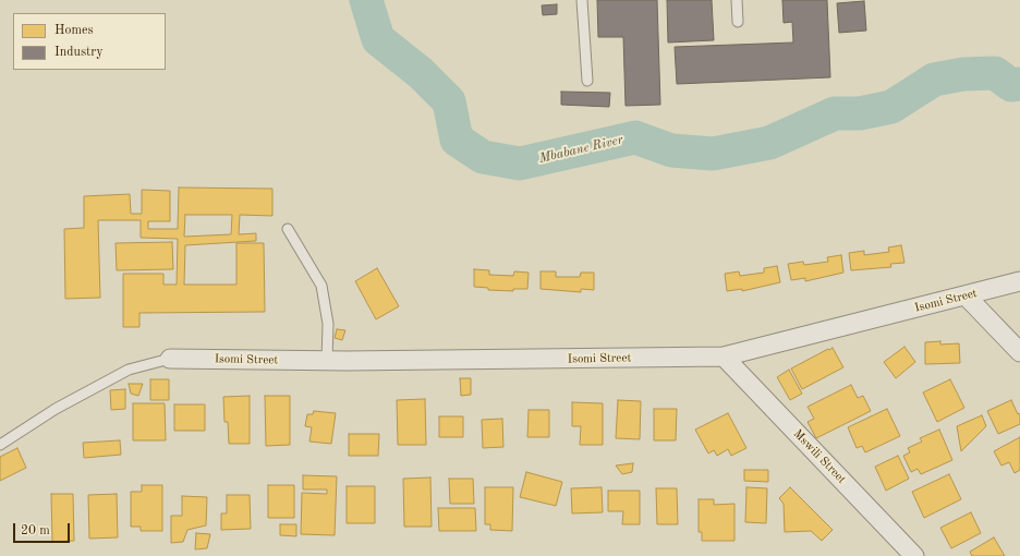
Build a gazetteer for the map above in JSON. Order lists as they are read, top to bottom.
{
  "streets": {
    "street": ["Isomi Street", "Mswili Street"]
  },
  "crossings": [
    ["Isomi Street", "Mswili Street"]
  ],
  "water": ["Mbabane River"],
  "legend": ["Homes", "Industry"],
  "scale_bar": "20 m"
}
